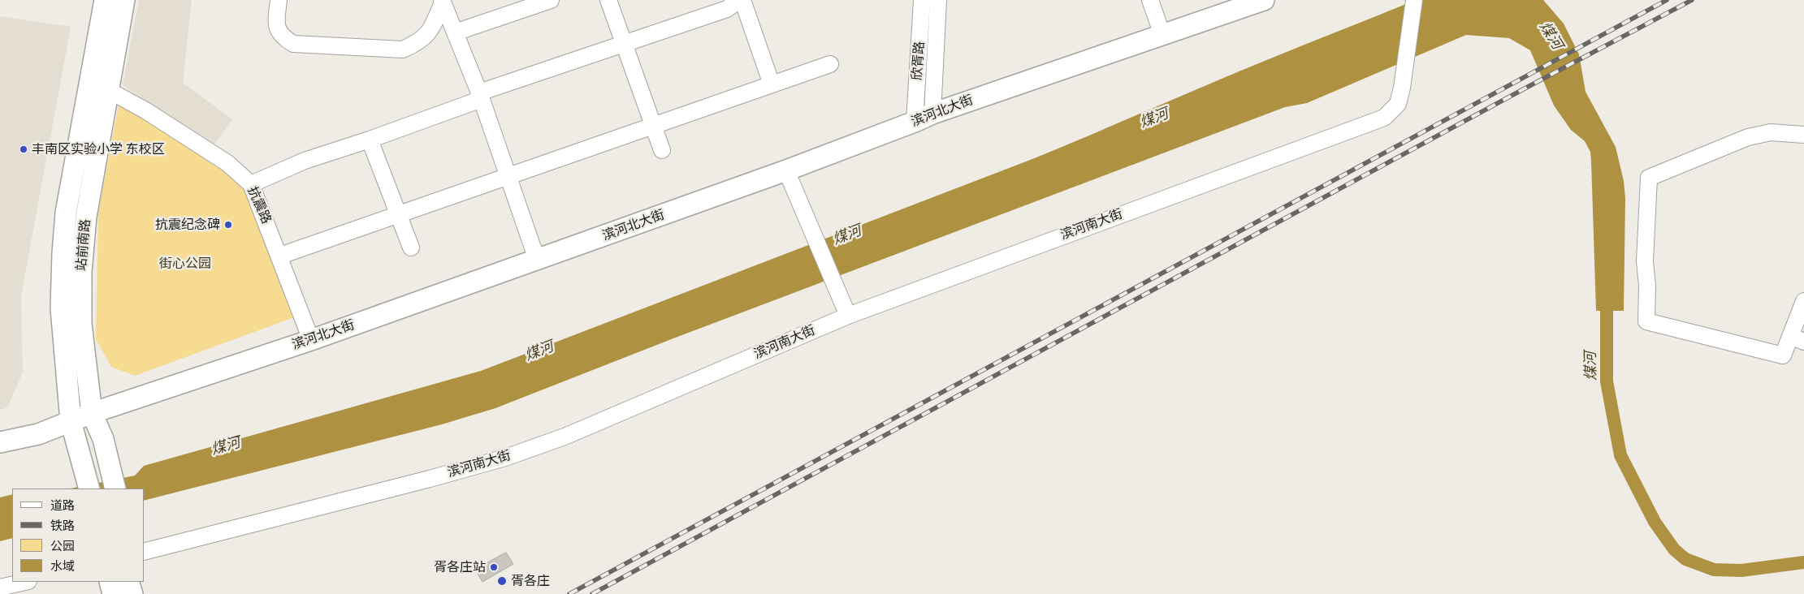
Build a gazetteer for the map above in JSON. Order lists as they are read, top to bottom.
{
  "streets": {
    "main road": ["滨河北大街", "站前南路"],
    "street": ["欣胥路", "抗震路", "滨河南大街"]
  },
  "crossings": [
    ["欣胥路", "滨河北大街"],
    ["滨河北大街", "抗震路"],
    ["滨河北大街", "站前南路"],
    ["抗震路", "站前南路"]
  ],
  "water": ["煤河"],
  "parks": ["街心公园"],
  "places": [
    "丰南区实验小学 东校区",
    "抗震纪念碑",
    "胥各庄站",
    "胥各庄"
  ],
  "legend": [
    "道路",
    "铁路",
    "公园",
    "水域"
  ]
}
